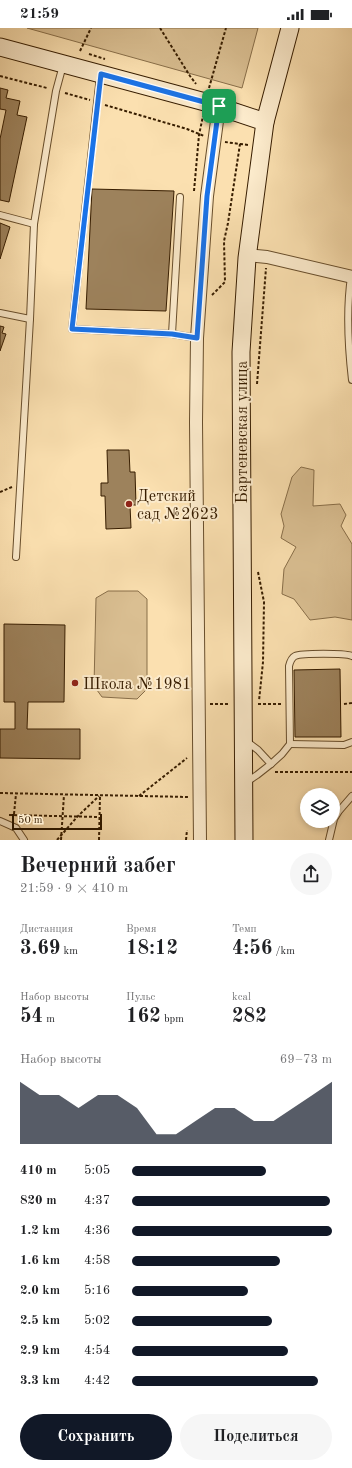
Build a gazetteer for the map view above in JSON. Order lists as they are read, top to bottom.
{
  "streets": {
    "main road": ["Бартеневская улица"]
  },
  "places": ["Детский сад №2623", "Школа №1981"],
  "scale_bar": "50 m",
  "page": {
    "status": "21:59",
    "scale": "50 m",
    "heading": ["Вечерний забег", "21:59 · 9 × 410 m"],
    "stats": [
      ["Дистанция", "3.69 km"],
      ["Время", "18:12"],
      ["Темп", "4:56 /km"],
      ["Набор высоты", "54 m"],
      ["Пульс", "162 bpm"],
      ["kcal", "282"]
    ],
    "chart": ["Набор высоты", "69–73 m"],
    "list": [
      {
        "name": "410 m",
        "note": "5:05"
      },
      {
        "name": "820 m",
        "note": "4:37"
      },
      {
        "name": "1.2 km",
        "note": "4:36"
      },
      {
        "name": "1.6 km",
        "note": "4:58"
      },
      {
        "name": "2.0 km",
        "note": "5:16"
      },
      {
        "name": "2.5 km",
        "note": "5:02"
      },
      {
        "name": "2.9 km",
        "note": "4:54"
      },
      {
        "name": "3.3 km",
        "note": "4:42"
      }
    ],
    "buttons": ["Сохранить", "Поделиться"]
  }
}
